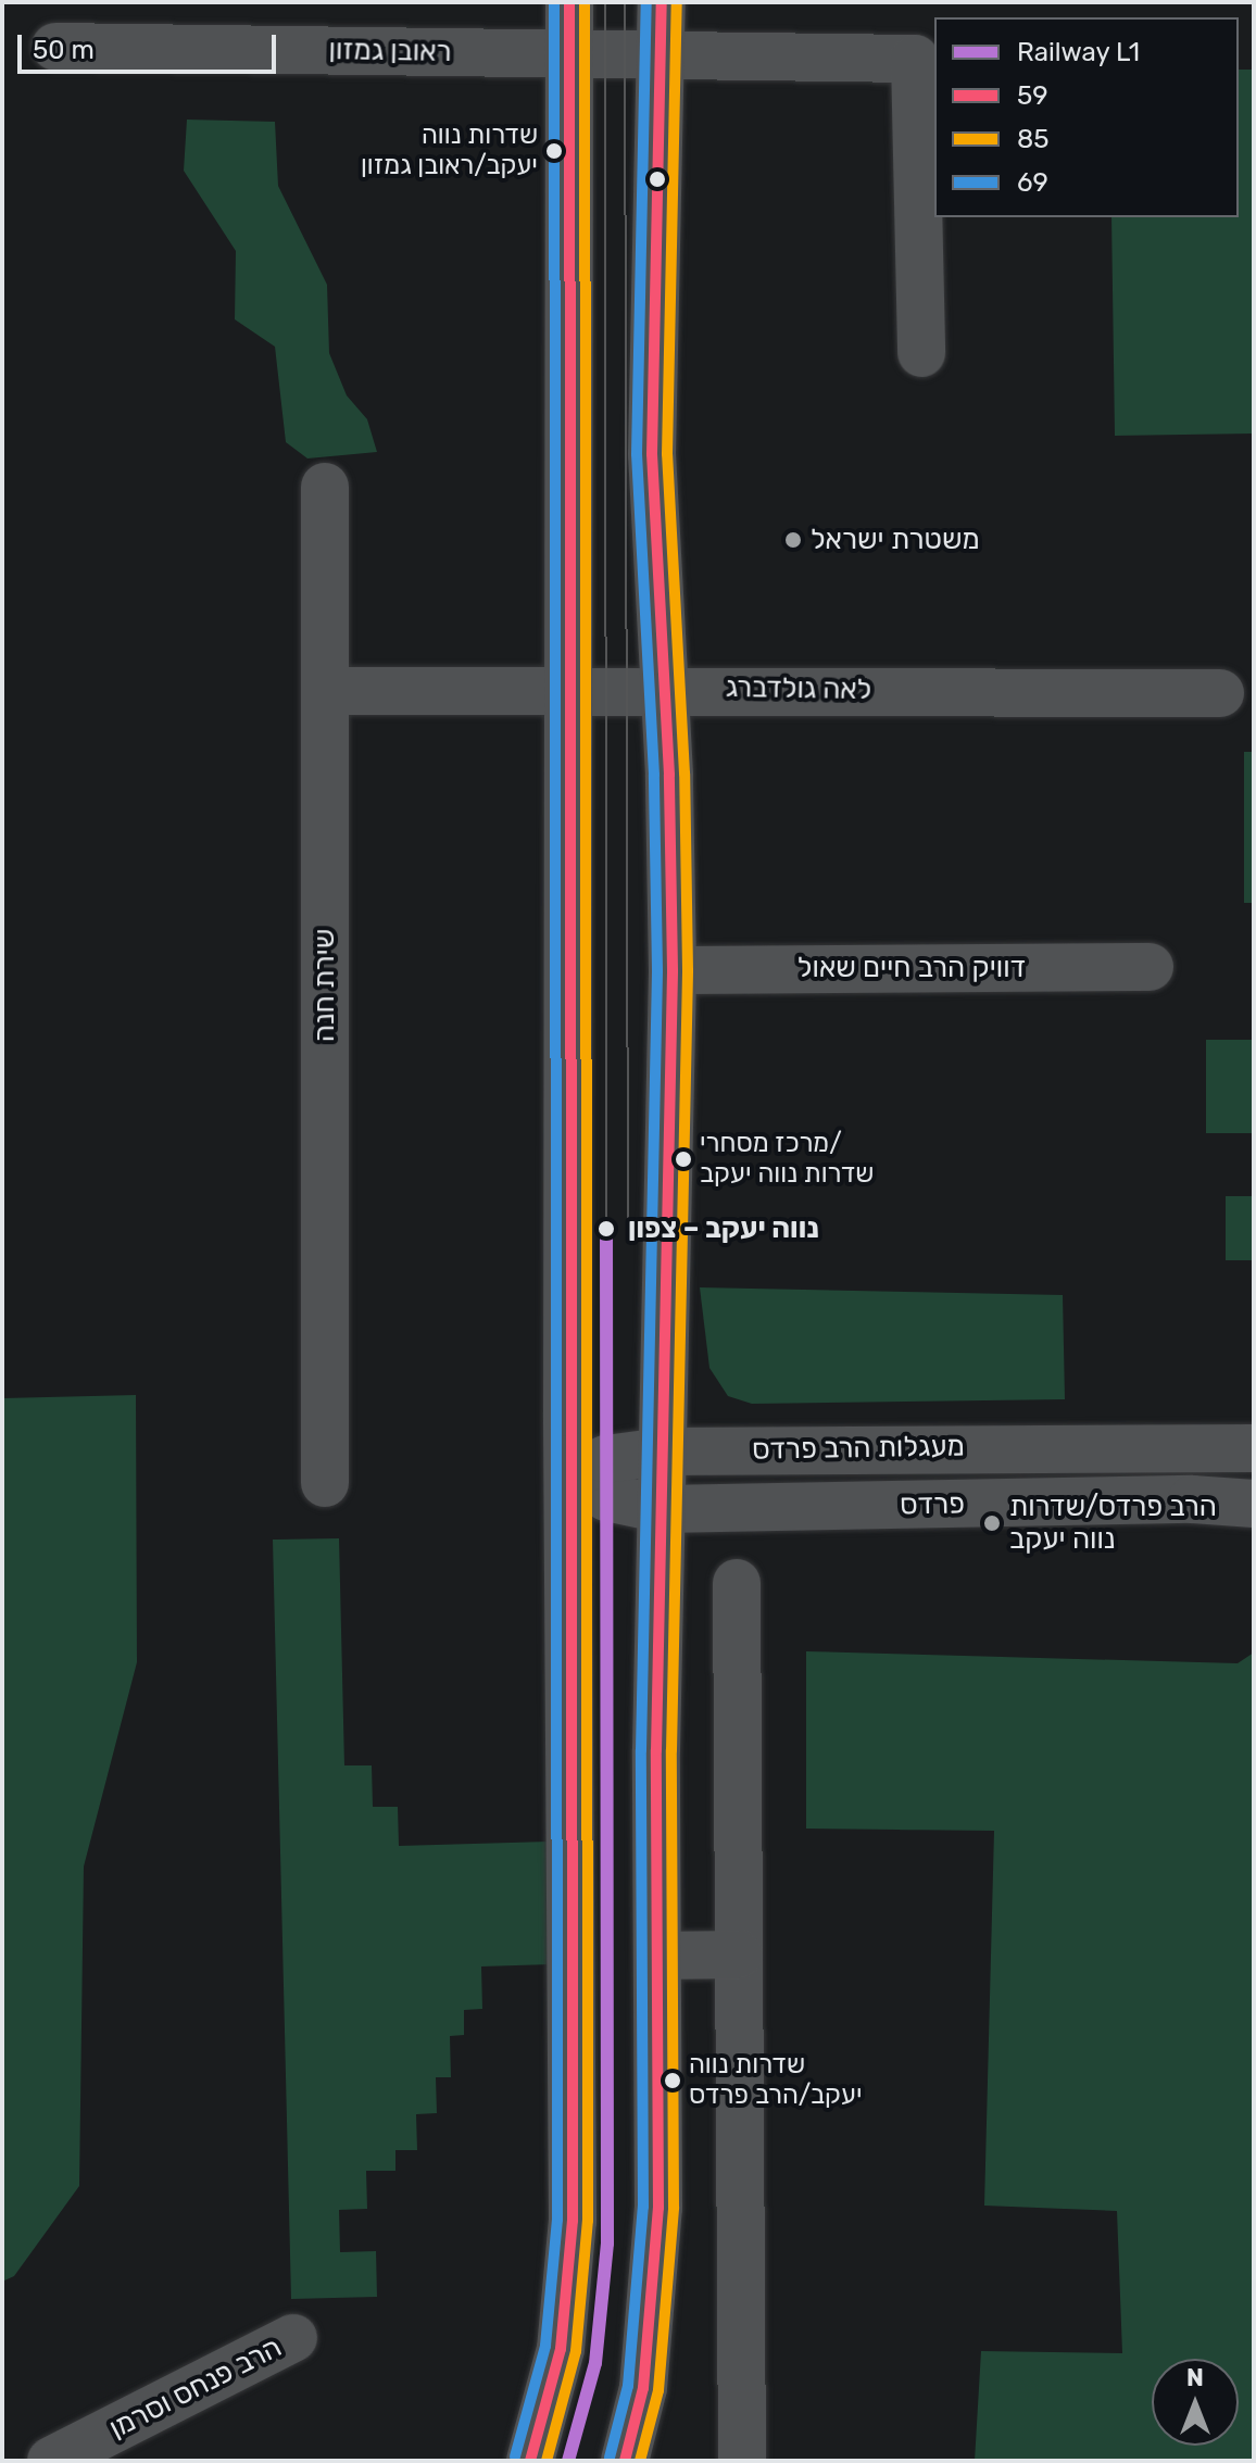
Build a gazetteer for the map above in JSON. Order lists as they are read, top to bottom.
{
  "streets": {
    "street": [
      "ראובן גמזון",
      "לאה גולדברג",
      "דוויק הרב חיים שאול",
      "שירת חנה",
      "מעגלות הרב פרדס",
      "פרדס",
      "הרב פנחס וסרמן"
    ]
  },
  "crossings": [
    ["לאה גולדברג", "שירת חנה"]
  ],
  "places": [
    "שדרות נווה יעקב/ראובן גמזון",
    "משטרת ישראל",
    "מרכז מסחרי/ שדרות נווה יעקב",
    "נווה יעקב – צפון",
    "הרב פרדס/שדרות נווה יעקב",
    "שדרות נווה יעקב/הרב פרדס"
  ],
  "lines": [
    "transit line 59",
    "transit line 85",
    "transit line 69",
    "rail line L1"
  ],
  "legend": [
    "Railway L1",
    "59",
    "85",
    "69"
  ],
  "scale_bar": "50 m",
  "north": "top"
}
